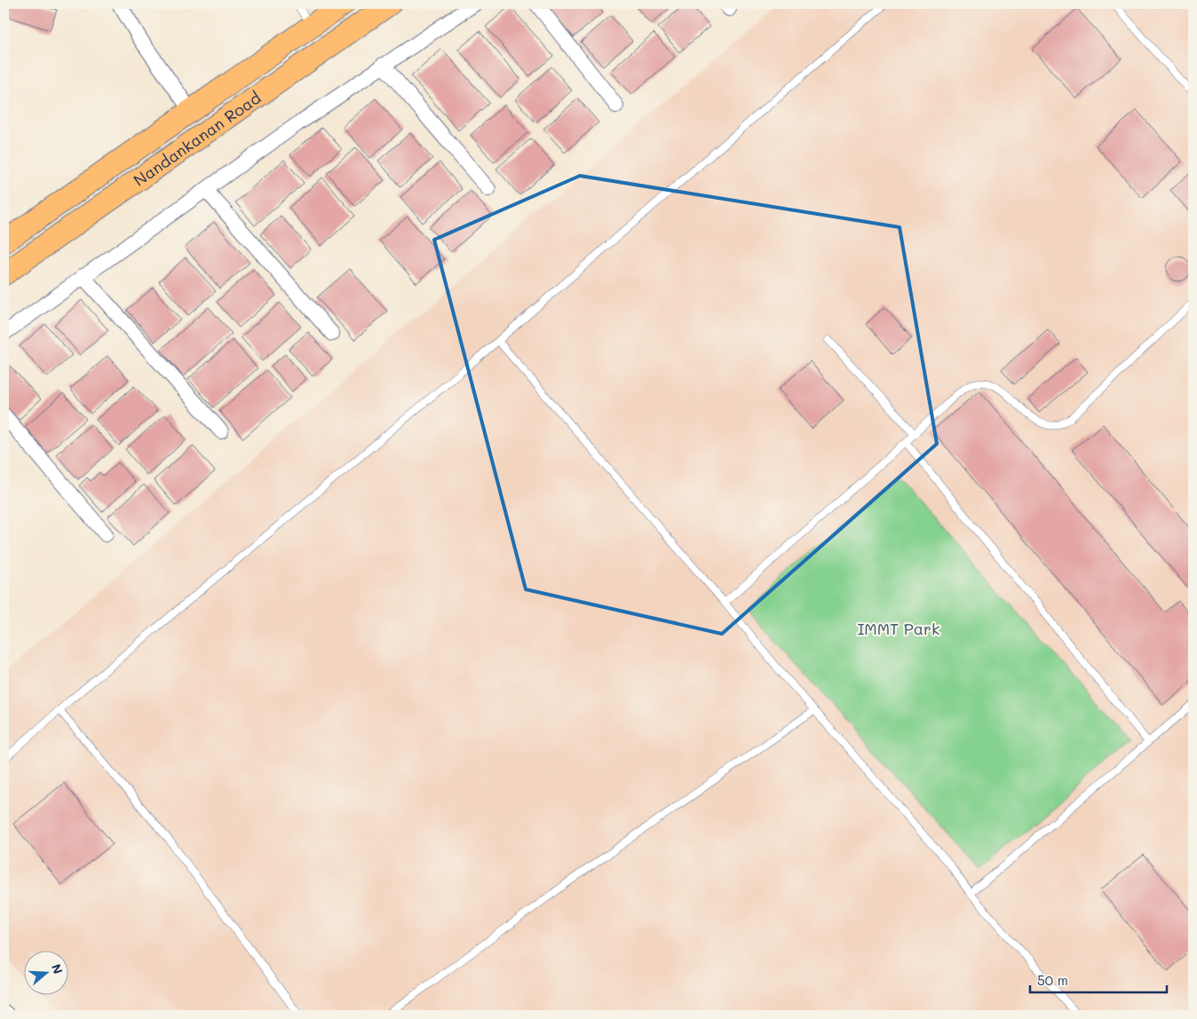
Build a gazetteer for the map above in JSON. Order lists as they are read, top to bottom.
{
  "streets": {
    "main road": ["Nandankanan Road"]
  },
  "parks": ["IMMT Park"],
  "scale_bar": "50 m",
  "north": "right"
}
